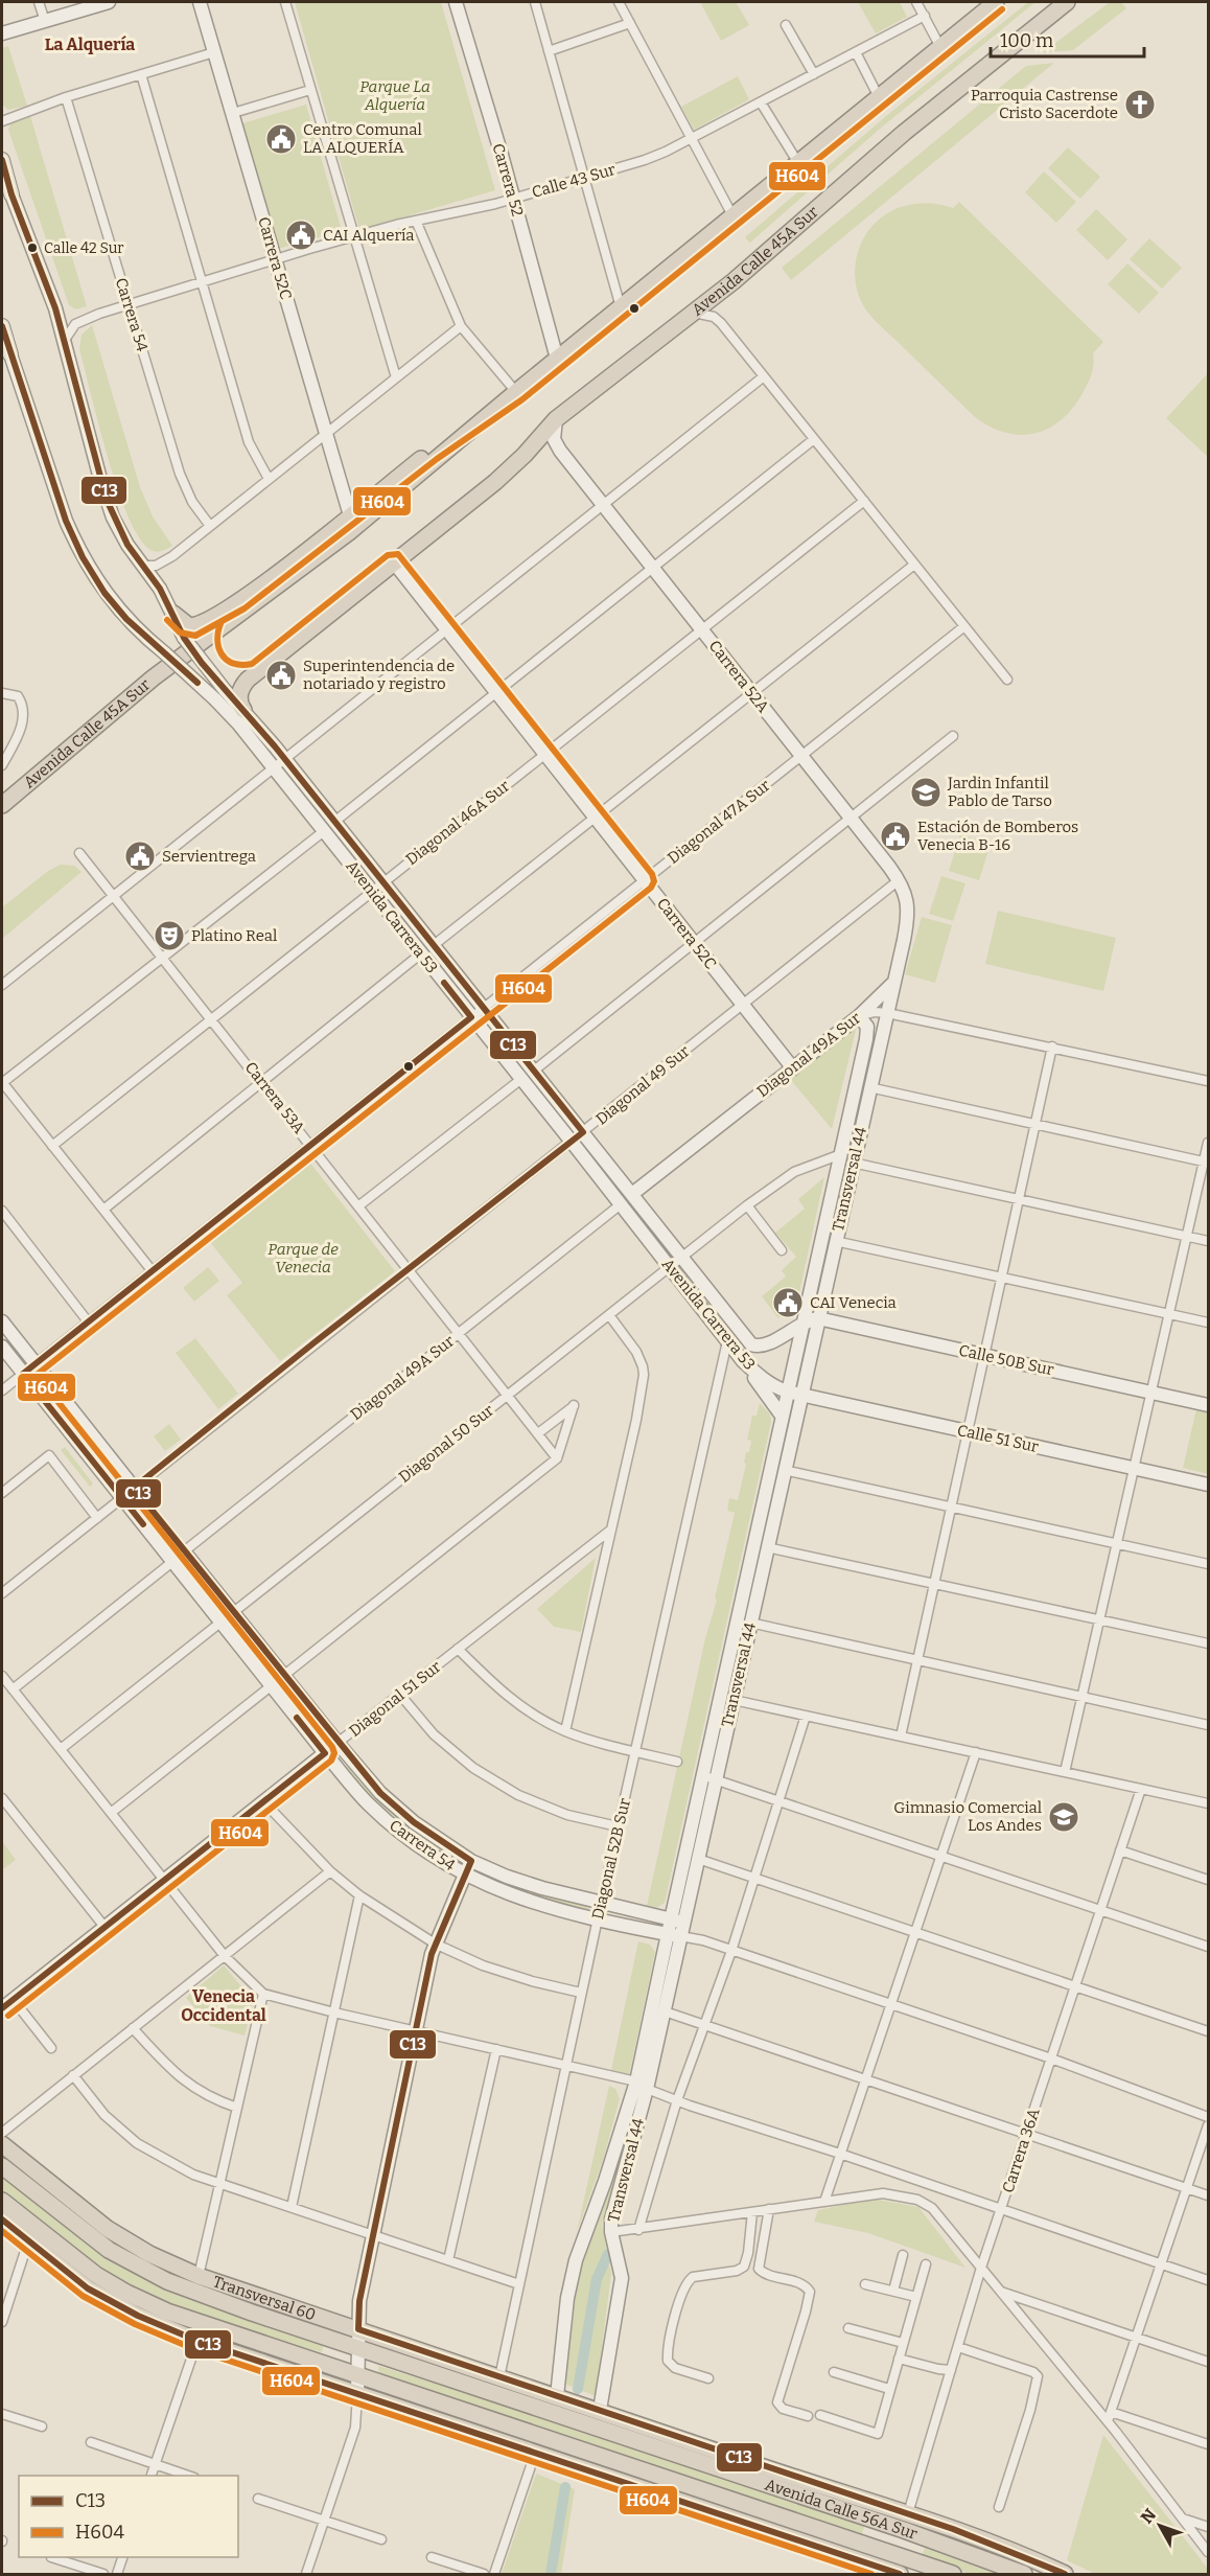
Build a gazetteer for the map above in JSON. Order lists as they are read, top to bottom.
{
  "streets": {
    "highway": ["Avenida Calle 45A Sur", "Transversal 60", "Avenida Calle 56A Sur"],
    "street": [
      "Carrera 52",
      "Calle 43 Sur",
      "Carrera 52C",
      "Carrera 54",
      "Carrera 52A",
      "Diagonal 47A Sur",
      "Diagonal 46A Sur",
      "Avenida Carrera 53",
      "Diagonal 49A Sur",
      "Diagonal 49 Sur",
      "Carrera 53A",
      "Transversal 44",
      "Calle 50B Sur",
      "Calle 51 Sur",
      "Diagonal 50 Sur",
      "Diagonal 51 Sur",
      "Diagonal 52B Sur",
      "Carrera 36A"
    ]
  },
  "crossings": [
    ["Carrera 52", "Calle 43 Sur"],
    ["Carrera 52", "Avenida Calle 45A Sur"],
    ["Calle 43 Sur", "Carrera 52C"],
    ["Calle 43 Sur", "Carrera 54"],
    ["Calle 43 Sur", "Avenida Carrera 53"],
    ["Carrera 52C", "Avenida Calle 45A Sur"],
    ["Carrera 52C", "Diagonal 47A Sur"],
    ["Carrera 52C", "Diagonal 46A Sur"],
    ["Carrera 52C", "Diagonal 49A Sur"],
    ["Carrera 52C", "Diagonal 49 Sur"],
    ["Avenida Calle 45A Sur", "Carrera 52A"],
    ["Avenida Calle 45A Sur", "Avenida Carrera 53"],
    ["Carrera 54", "Diagonal 47A Sur"],
    ["Carrera 54", "Diagonal 49A Sur"],
    ["Carrera 54", "Diagonal 49 Sur"],
    ["Carrera 54", "Transversal 44"],
    ["Carrera 54", "Diagonal 50 Sur"],
    ["Carrera 54", "Diagonal 51 Sur"],
    ["Carrera 54", "Diagonal 52B Sur"],
    ["Carrera 52A", "Diagonal 47A Sur"],
    ["Carrera 52A", "Diagonal 46A Sur"],
    ["Carrera 52A", "Diagonal 49 Sur"],
    ["Carrera 52A", "Transversal 44"],
    ["Diagonal 47A Sur", "Avenida Carrera 53"],
    ["Diagonal 47A Sur", "Carrera 53A"],
    ["Diagonal 46A Sur", "Avenida Carrera 53"],
    ["Diagonal 46A Sur", "Carrera 53A"],
    ["Avenida Carrera 53", "Diagonal 49A Sur"],
    ["Avenida Carrera 53", "Diagonal 49 Sur"],
    ["Avenida Carrera 53", "Transversal 44"],
    ["Avenida Carrera 53", "Calle 50B Sur"],
    ["Avenida Carrera 53", "Calle 51 Sur"],
    ["Avenida Carrera 53", "Diagonal 50 Sur"],
    ["Avenida Carrera 53", "Diagonal 52B Sur"],
    ["Diagonal 49A Sur", "Carrera 53A"],
    ["Diagonal 49A Sur", "Transversal 44"],
    ["Diagonal 49 Sur", "Carrera 53A"],
    ["Carrera 53A", "Diagonal 50 Sur"],
    ["Transversal 44", "Calle 50B Sur"],
    ["Transversal 44", "Calle 51 Sur"],
    ["Transversal 44", "Diagonal 50 Sur"],
    ["Transversal 44", "Transversal 60"],
    ["Transversal 44", "Avenida Calle 56A Sur"],
    ["Diagonal 52B Sur", "Transversal 60"],
    ["Carrera 36A", "Avenida Calle 56A Sur"],
    ["Transversal 60", "Avenida Calle 56A Sur"]
  ],
  "districts": ["La Alquería", "Venecia Occidental"],
  "parks": ["Parque La Alquería", "Parque de Venecia"],
  "places": {
    "church": ["Parroquia Castrense Cristo Sacerdote"],
    "public building": [
      "Centro Comunal LA ALQUERÍA",
      "CAI Alquería",
      "Superintendencia de notariado y registro",
      "Estación de Bomberos Venecia B-16",
      "Servientrega",
      "CAI Venecia"
    ],
    "other": ["Calle 42 Sur"],
    "school or university": ["Jardin Infantil Pablo de Tarso", "Gimnasio Comercial Los Andes"],
    "theatre": ["Platino Real"]
  },
  "lines": ["transit line H604", "transit line C13"],
  "legend": ["C13", "H604"],
  "scale_bar": "100 m",
  "north": "top left"
}
